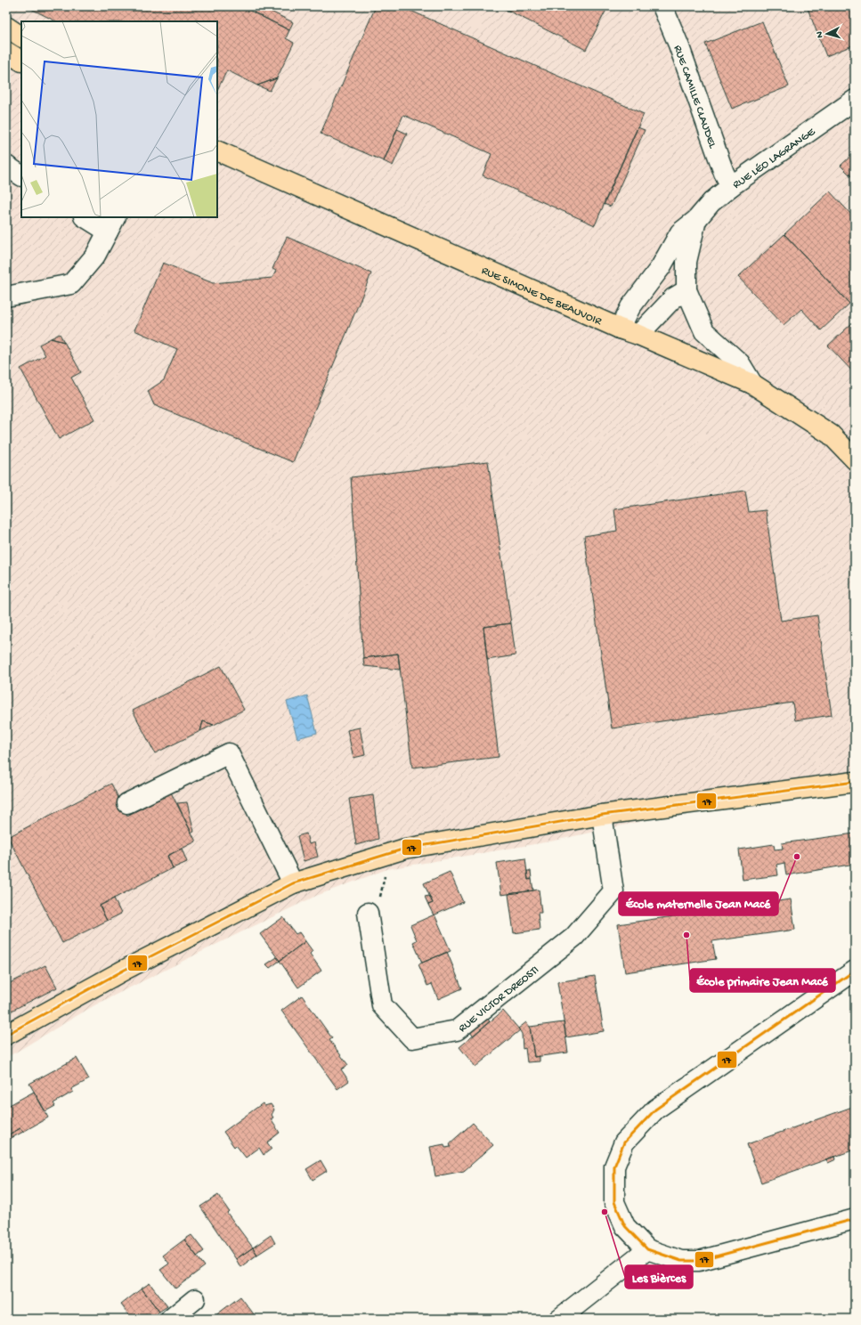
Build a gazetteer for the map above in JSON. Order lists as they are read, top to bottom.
{
  "streets": {
    "main road": ["RUE SIMONE DE BEAUVOIR"],
    "street": ["RUE CAMILLE CLAUDEL", "RUE LÉO LAGRANGE", "RUE VICTOR DREOSTI"]
  },
  "crossings": [
    ["RUE CAMILLE CLAUDEL", "RUE LÉO LAGRANGE"],
    ["RUE LÉO LAGRANGE", "RUE SIMONE DE BEAUVOIR"]
  ],
  "places": ["École maternelle Jean Macé", "École primaire Jean Macé", "Les Bièrces"],
  "lines": ["transit line 17"],
  "north": "left"
}
